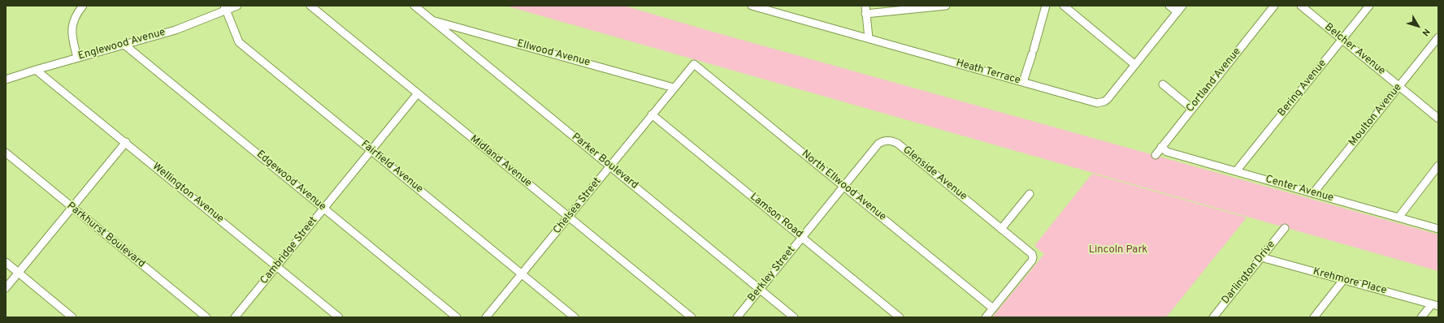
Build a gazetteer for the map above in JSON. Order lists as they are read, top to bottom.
{
  "streets": {
    "street": [
      "Englewood Avenue",
      "Belcher Avenue",
      "Ellwood Avenue",
      "Heath Terrace",
      "Cortland Avenue",
      "Bering Avenue",
      "Moulton Avenue",
      "Midland Avenue",
      "Parker Boulevard",
      "Fairfield Avenue",
      "Glenside Avenue",
      "Edgewood Avenue",
      "North Ellwood Avenue",
      "Center Avenue",
      "Wellington Avenue",
      "Chelsea Street",
      "Lamson Road",
      "Parkhurst Boulevard",
      "Cambridge Street",
      "Darlington Drive",
      "Berkley Street",
      "Krehmore Place"
    ]
  },
  "crossings": [
    ["Englewood Avenue", "Fairfield Avenue"],
    ["Englewood Avenue", "Edgewood Avenue"],
    ["Englewood Avenue", "Wellington Avenue"],
    ["Belcher Avenue", "Bering Avenue"],
    ["Belcher Avenue", "Moulton Avenue"],
    ["Ellwood Avenue", "Parker Boulevard"],
    ["Ellwood Avenue", "Chelsea Street"],
    ["Cortland Avenue", "Center Avenue"],
    ["Bering Avenue", "Center Avenue"],
    ["Moulton Avenue", "Center Avenue"],
    ["Midland Avenue", "Chelsea Street"],
    ["Midland Avenue", "Cambridge Street"],
    ["Parker Boulevard", "Chelsea Street"],
    ["Parker Boulevard", "Berkley Street"],
    ["Fairfield Avenue", "Chelsea Street"],
    ["Fairfield Avenue", "Cambridge Street"],
    ["Glenside Avenue", "North Ellwood Avenue"],
    ["Glenside Avenue", "Berkley Street"],
    ["Edgewood Avenue", "Cambridge Street"],
    ["North Ellwood Avenue", "Chelsea Street"],
    ["North Ellwood Avenue", "Berkley Street"],
    ["Wellington Avenue", "Cambridge Street"],
    ["Chelsea Street", "Lamson Road"],
    ["Lamson Road", "Berkley Street"],
    ["Darlington Drive", "Krehmore Place"]
  ],
  "parks": ["Lincoln Park"],
  "north": "bottom right"
}
